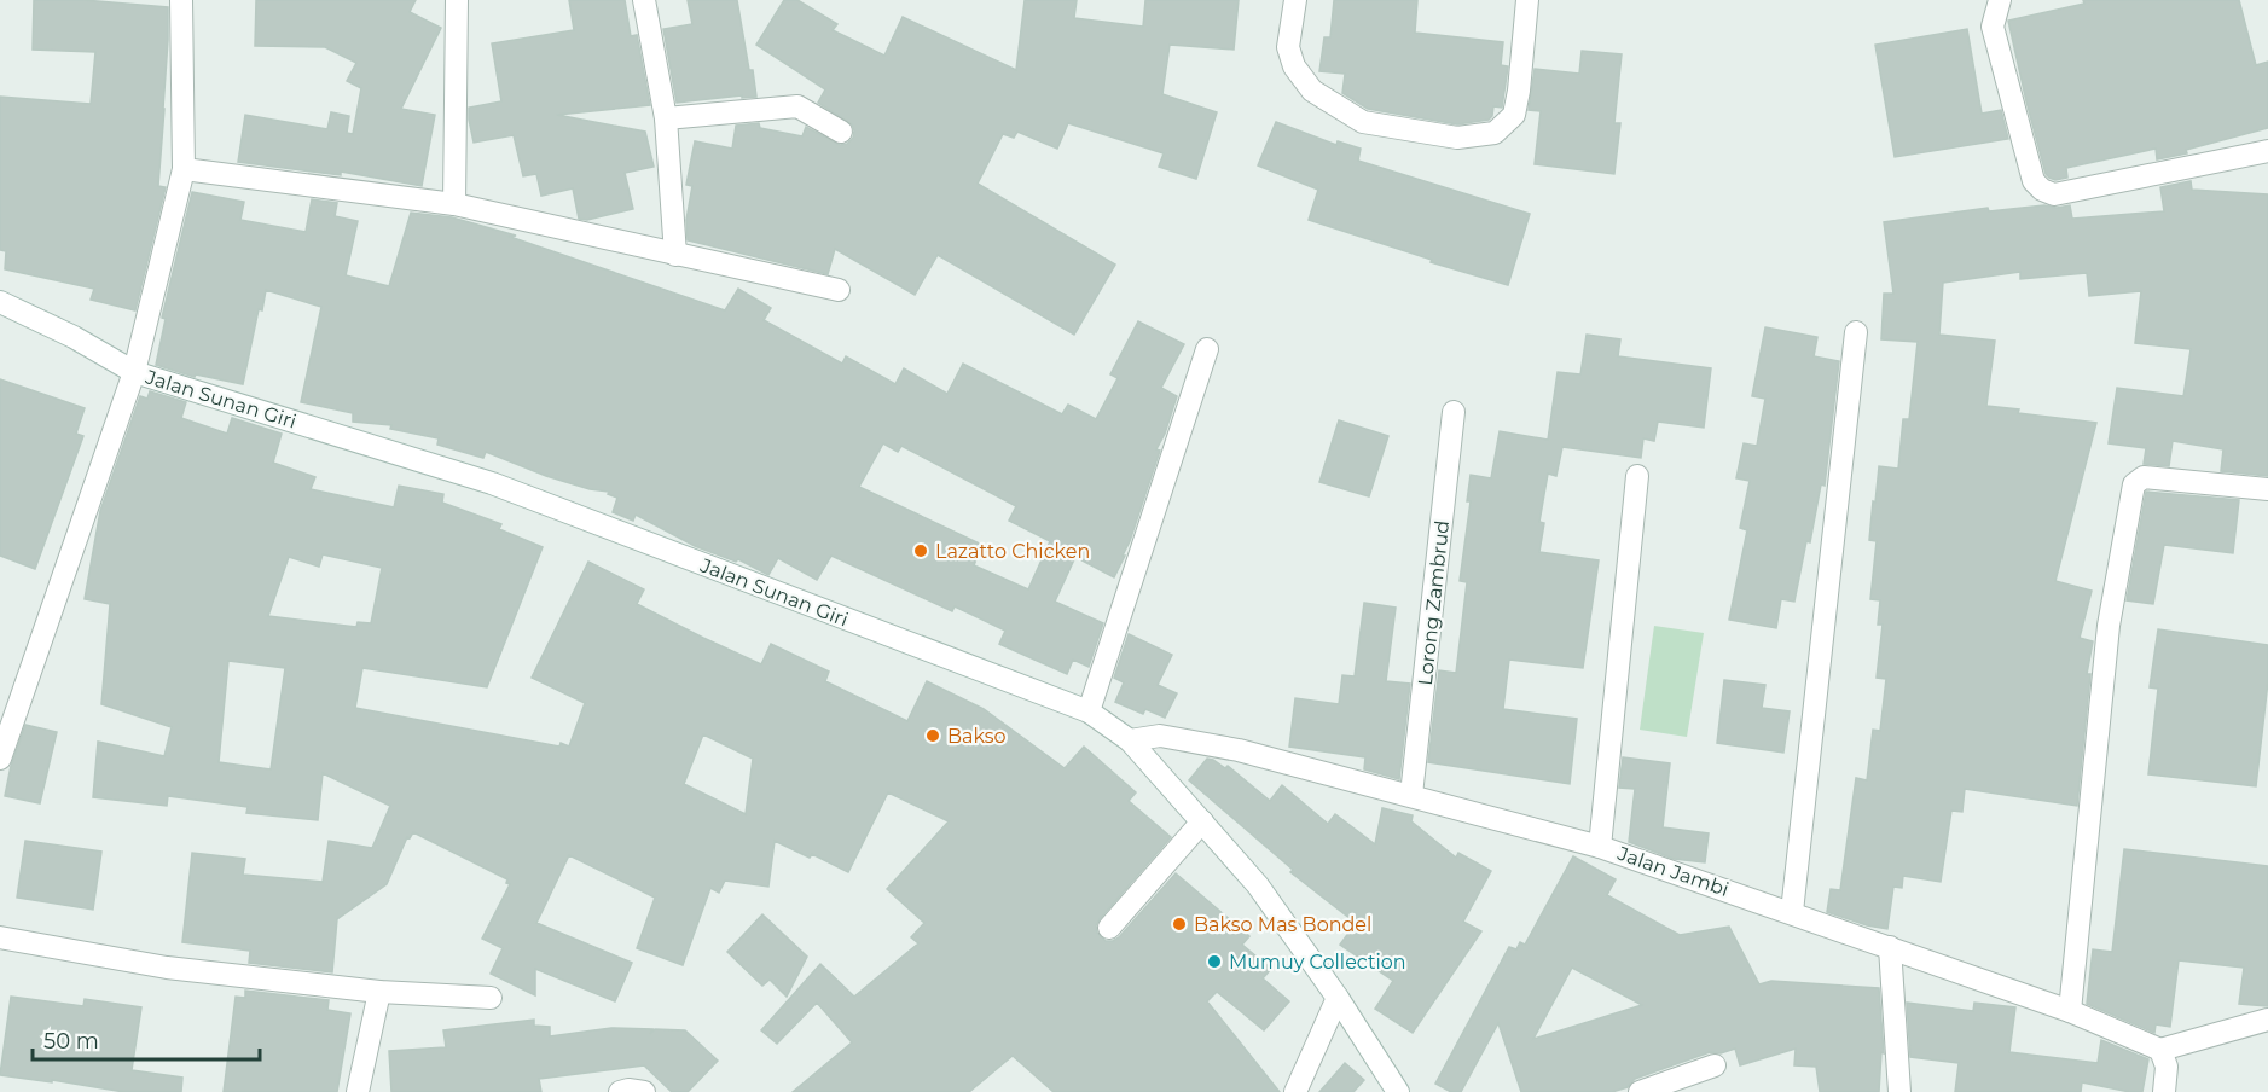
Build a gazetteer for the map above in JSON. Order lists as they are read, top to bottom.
{
  "streets": {
    "street": ["Jalan Sunan Giri", "Lorong Zambrud", "Jalan Jambi"]
  },
  "crossings": [
    ["Jalan Sunan Giri", "Jalan Jambi"],
    ["Lorong Zambrud", "Jalan Jambi"]
  ],
  "places": [
    "Lazatto Chicken",
    "Bakso",
    "Bakso Mas Bondel",
    "Mumuy Collection"
  ],
  "scale_bar": "50 m"
}
